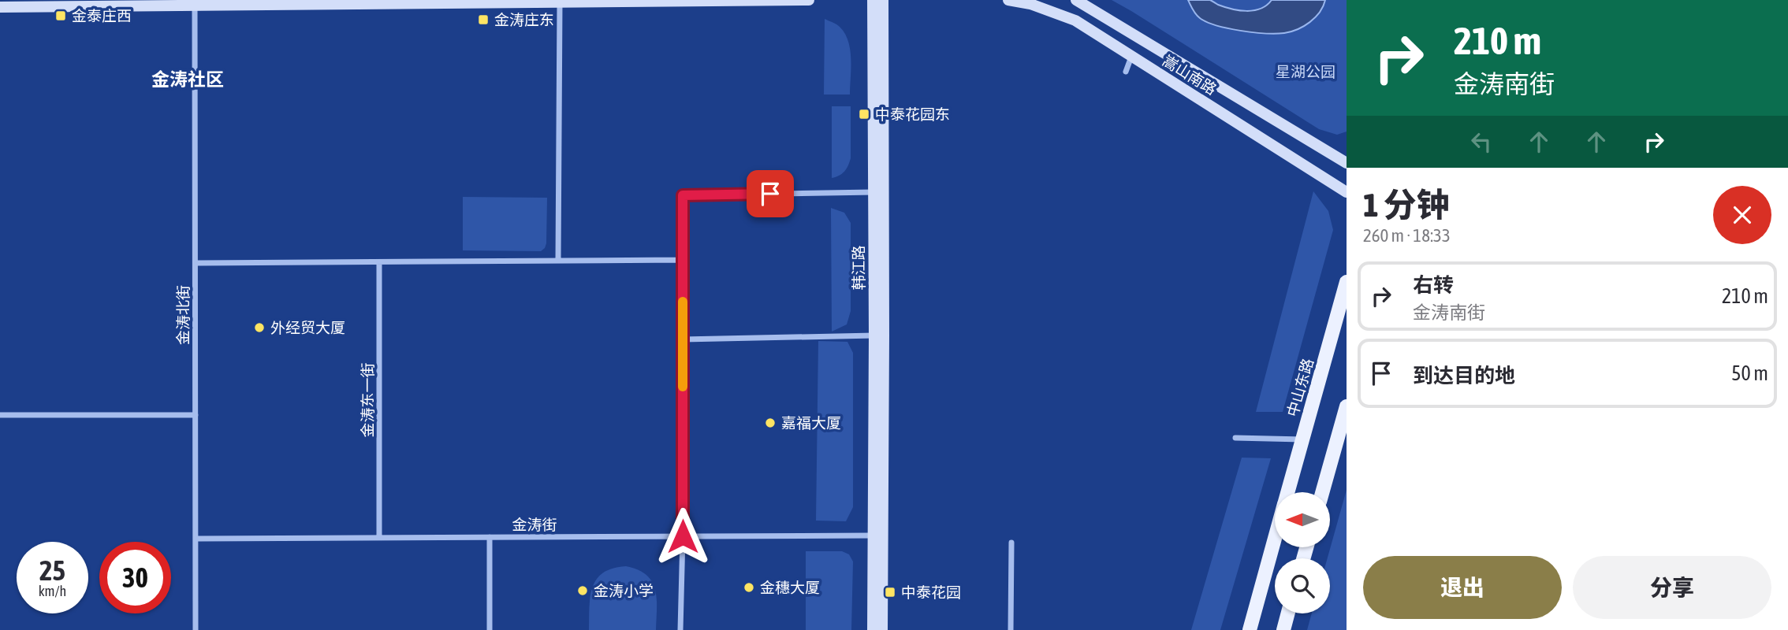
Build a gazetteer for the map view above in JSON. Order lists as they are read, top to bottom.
{
  "streets": {
    "main road": ["中山东路"],
    "street": [
      "嵩山南路",
      "韩江路",
      "金涛北街",
      "金涛东一街",
      "金涛街"
    ]
  },
  "crossings": [
    ["韩江路", "金涛街"],
    ["金涛北街", "金涛街"],
    ["金涛东一街", "金涛街"]
  ],
  "districts": ["金涛社区"],
  "parks": ["星湖公园"],
  "places": {
    "transit": [
      "金泰庄西",
      "金涛庄东",
      "中泰花园东",
      "中泰花园"
    ],
    "other": [
      "外经贸大厦",
      "嘉福大厦",
      "金穗大厦",
      "金涛小学"
    ]
  },
  "north": "left",
  "page": {
    "turn": ["210 m", "金涛南街"],
    "heading": ["1 分钟", "260 m · 18:33"],
    "list": [
      {
        "name": "右转",
        "note": "金涛南街",
        "value": "210 m"
      },
      {
        "name": "到达目的地",
        "value": "50 m"
      }
    ],
    "speed": "25 km/h",
    "limit": "30",
    "buttons": ["退出", "分享"]
  }
}
